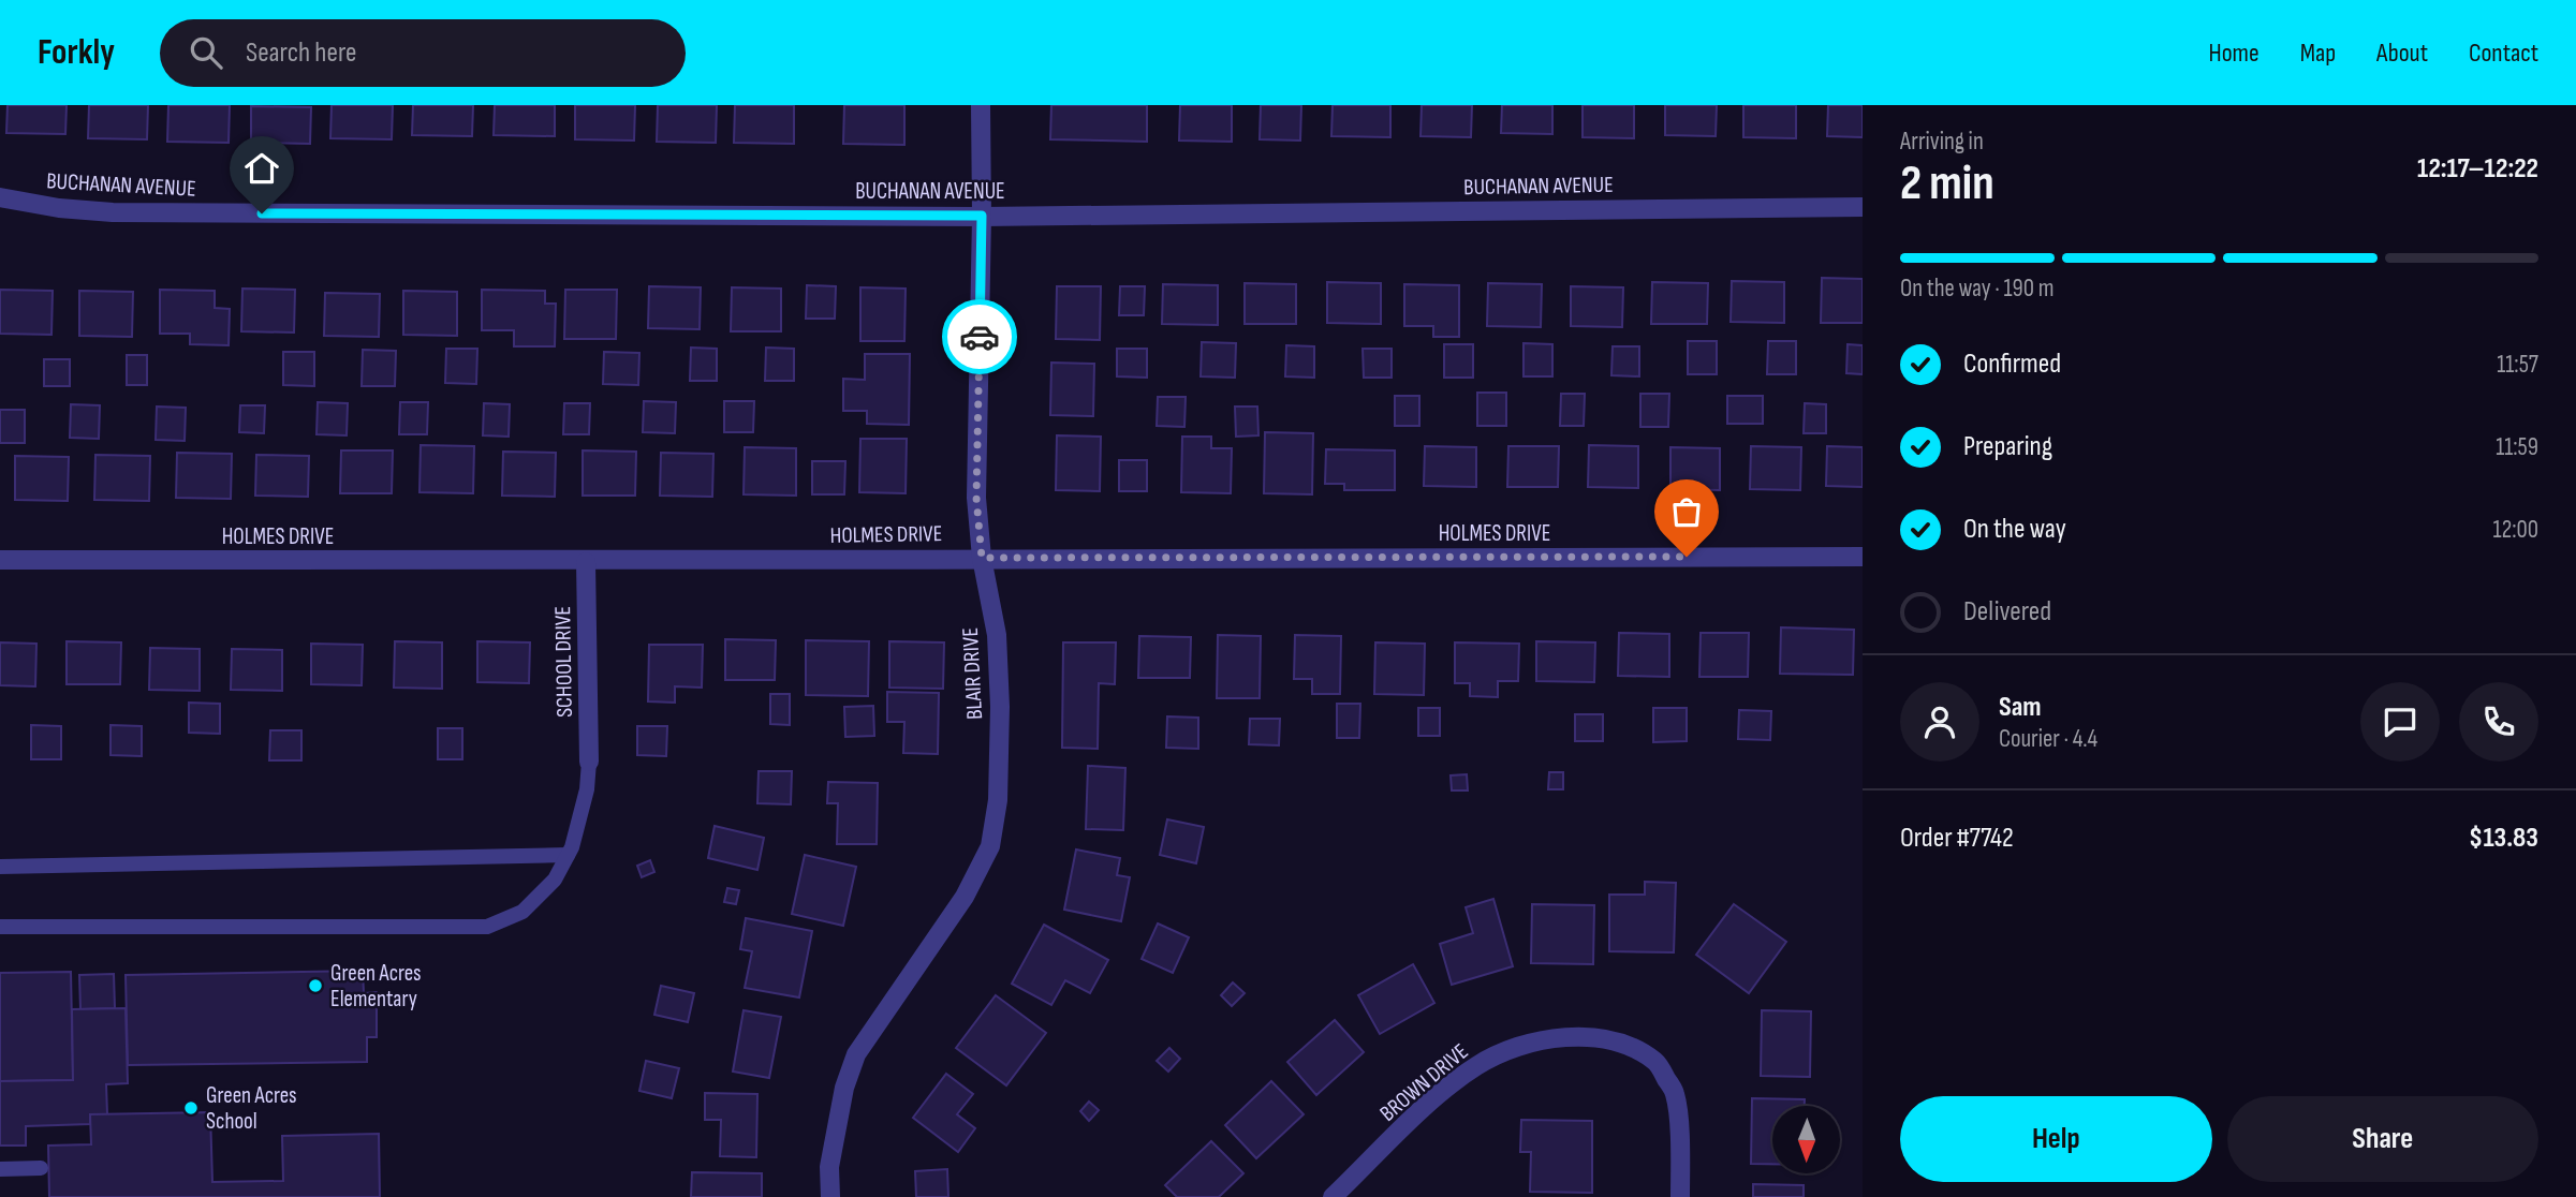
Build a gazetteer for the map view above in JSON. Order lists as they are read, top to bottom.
{
  "streets": {
    "street": [
      "BUCHANAN AVENUE",
      "HOLMES DRIVE",
      "SCHOOL DRIVE",
      "BLAIR DRIVE",
      "BROWN DRIVE"
    ]
  },
  "crossings": [
    ["BUCHANAN AVENUE", "BLAIR DRIVE"],
    ["HOLMES DRIVE", "SCHOOL DRIVE"],
    ["HOLMES DRIVE", "BLAIR DRIVE"]
  ],
  "places": ["Green Acres Elementary", "Green Acres School"],
  "north": "bottom",
  "page": {
    "header": "Forkly",
    "search": "Search here",
    "nav": [
      "Home",
      "Map",
      "About",
      "Contact"
    ],
    "heading": ["2 min", "Arriving in", "12:17–12:22"],
    "panel": [
      "Sam",
      "Courier · 4.4",
      "Order #7742",
      "$13.83"
    ],
    "bar": "On the way · 190 m",
    "list": [
      ["Confirmed", "11:57"],
      ["Preparing", "11:59"],
      ["On the way", "12:00"],
      "Delivered"
    ],
    "buttons": ["Help", "Share"]
  }
}
